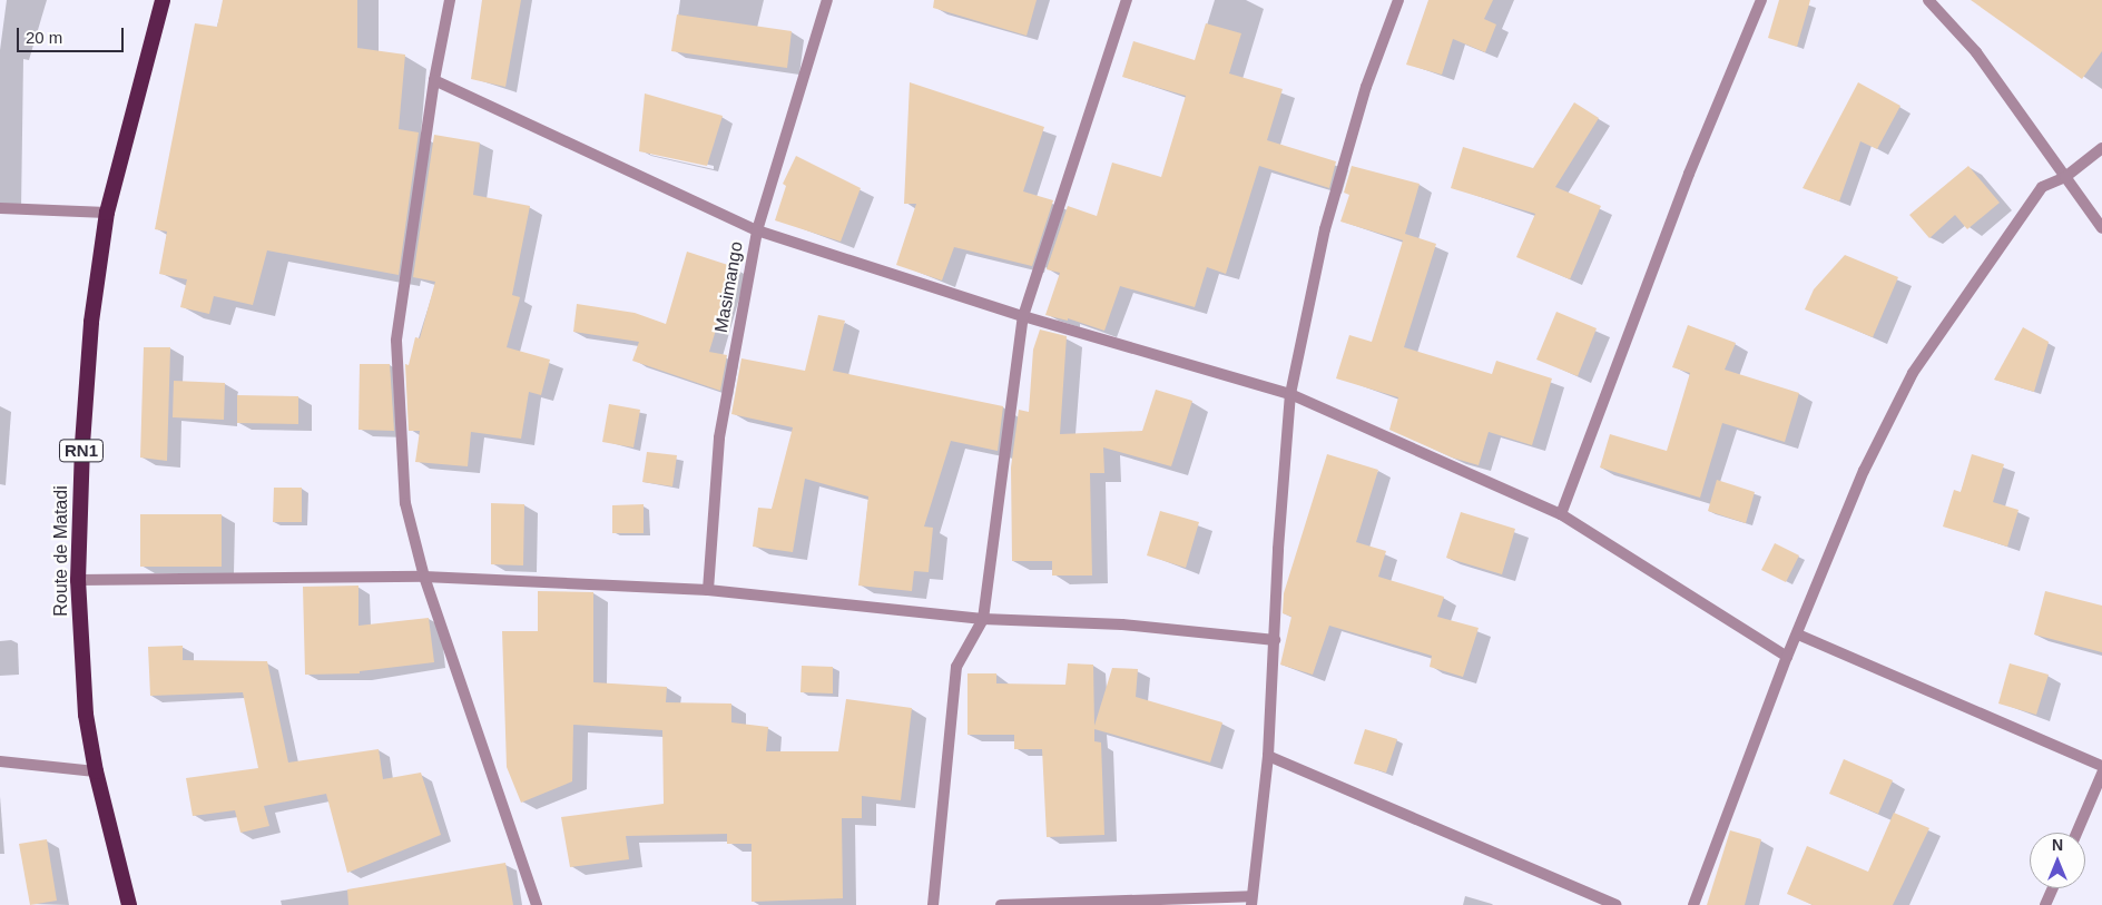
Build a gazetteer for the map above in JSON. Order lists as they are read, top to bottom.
{
  "streets": {
    "highway": ["RN1", "Route de Matadi"],
    "street": ["Masimango"]
  },
  "scale_bar": "20 m",
  "north": "top"
}
